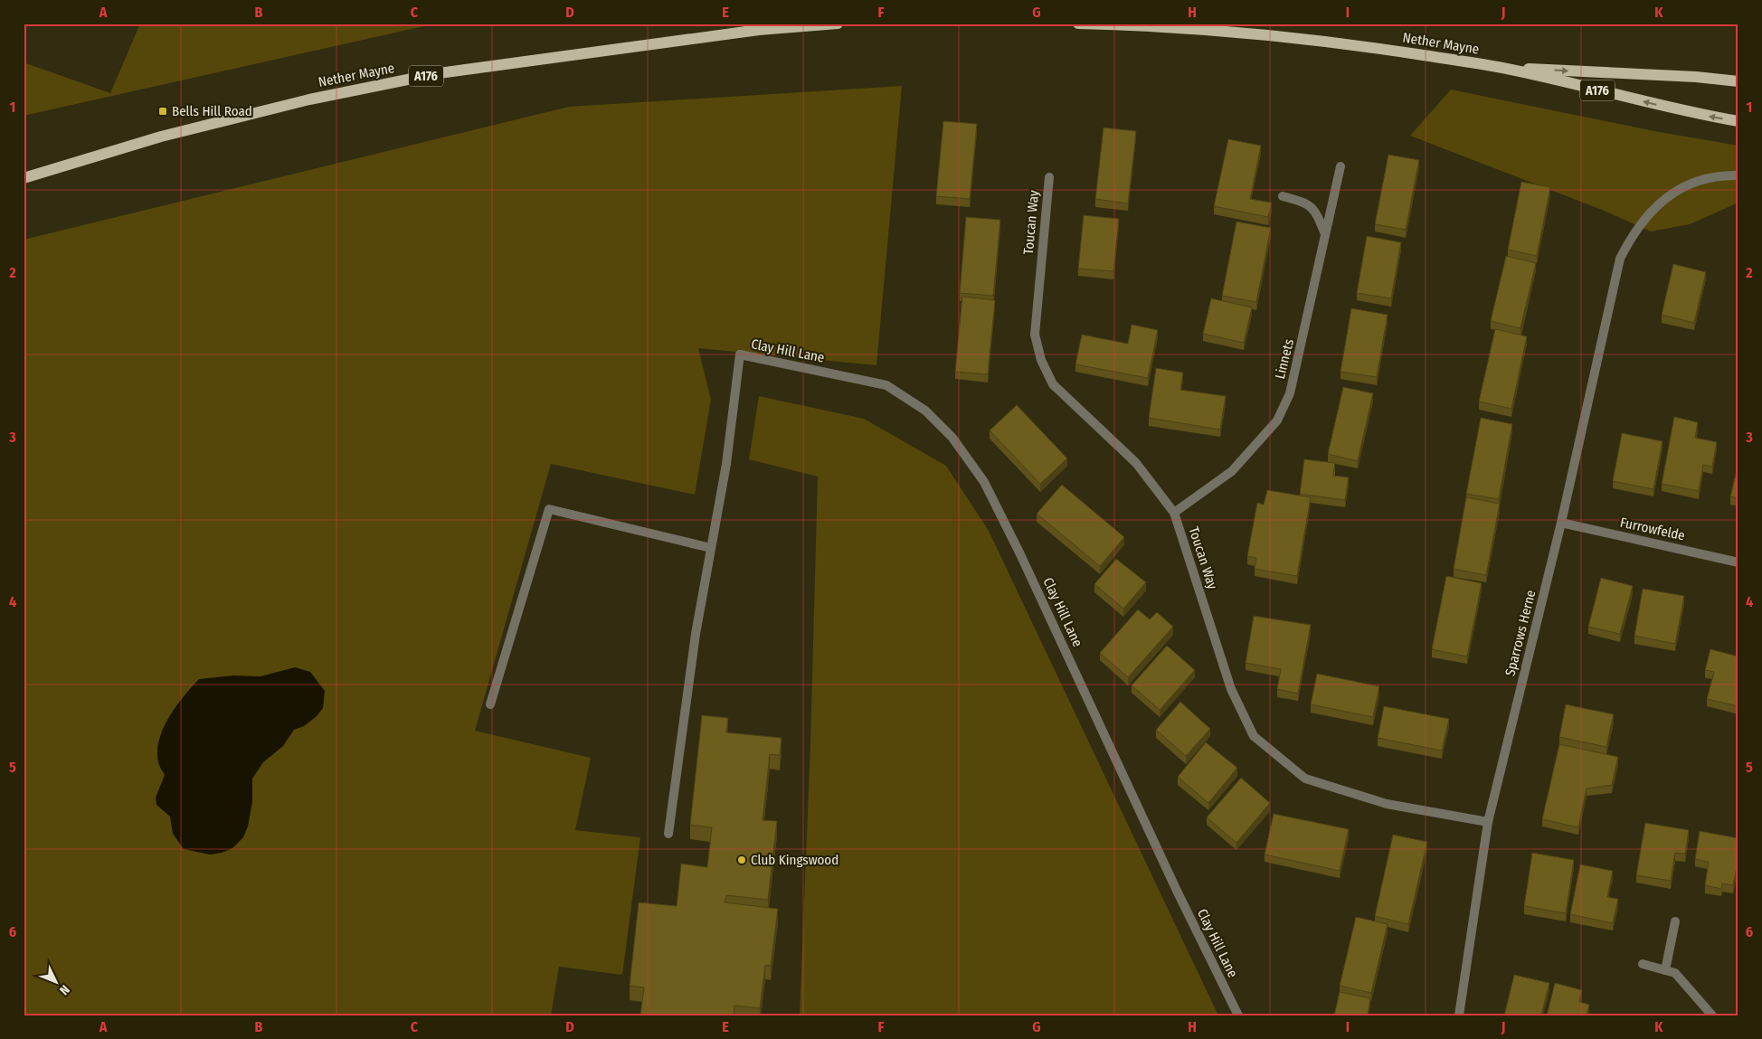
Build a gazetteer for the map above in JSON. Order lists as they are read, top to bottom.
{
  "streets": {
    "main road": ["Nether Mayne", "A176"],
    "street": [
      "Toucan Way",
      "Clay Hill Lane",
      "Linnets",
      "Furrowfelde",
      "Sparrows Herne"
    ]
  },
  "crossings": [
    ["Toucan Way", "Linnets"],
    ["Toucan Way", "Sparrows Herne"],
    ["Furrowfelde", "Sparrows Herne"]
  ],
  "places": {
    "transit": ["Bells Hill Road"],
    "other": ["Club Kingswood"]
  },
  "north": "bottom right",
  "grid": {
    "columns": [
      "A",
      "B",
      "C",
      "D",
      "E",
      "F",
      "G",
      "H",
      "I",
      "J",
      "K"
    ],
    "rows": [
      "1",
      "2",
      "3",
      "4",
      "5",
      "6"
    ]
  }
}
